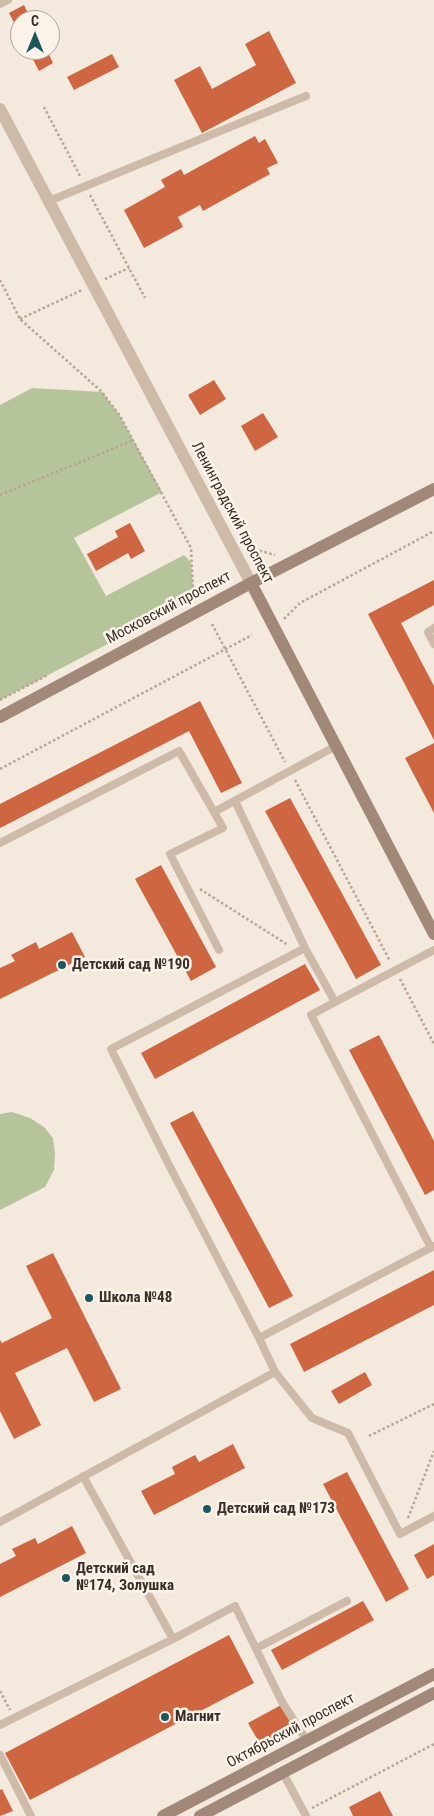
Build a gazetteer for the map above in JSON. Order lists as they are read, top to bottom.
{
  "streets": {
    "street": ["Ленинградский проспект", "Московский проспект", "Октябрьский проспект"]
  },
  "crossings": [
    ["Ленинградский проспект", "Московский проспект"]
  ],
  "places": [
    "Детский сад №190",
    "Школа №48",
    "Детский сад №173",
    "Детский сад №174, Золушка",
    "Магнит"
  ],
  "north": "top"
}
